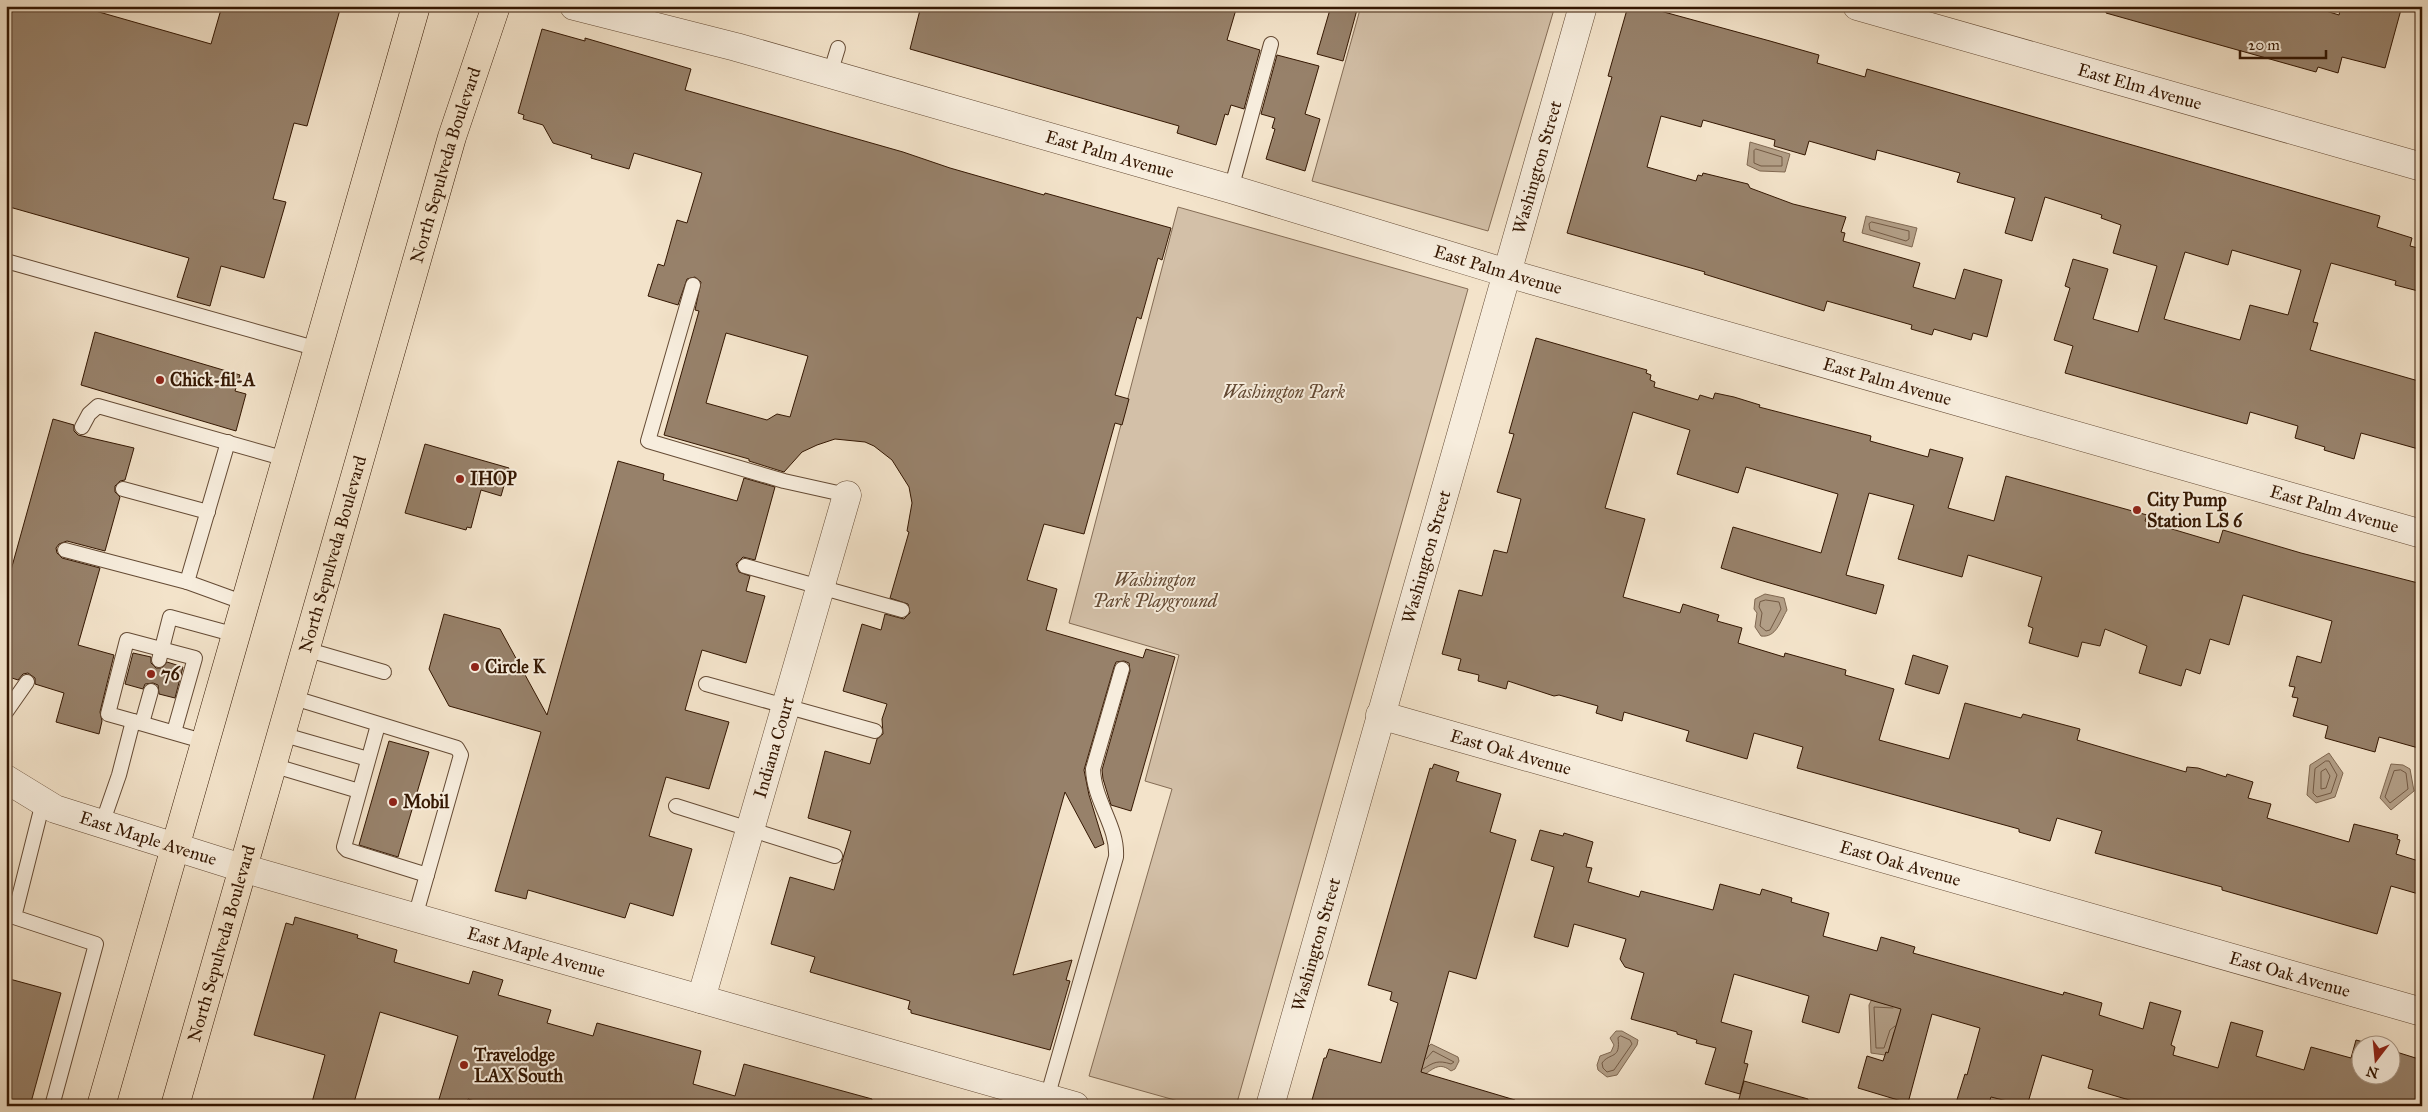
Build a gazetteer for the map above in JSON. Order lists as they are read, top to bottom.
{
  "streets": {
    "highway": ["North Sepulveda Boulevard"],
    "street": [
      "East Elm Avenue",
      "East Palm Avenue",
      "Washington Street",
      "Indiana Court",
      "East Oak Avenue",
      "East Maple Avenue"
    ]
  },
  "crossings": [
    ["East Palm Avenue", "Washington Street"],
    ["North Sepulveda Boulevard", "East Maple Avenue"],
    ["Washington Street", "East Oak Avenue"],
    ["Indiana Court", "East Maple Avenue"]
  ],
  "parks": ["Washington Park", "Washington Park Playground"],
  "places": [
    "Chick-fil-A",
    "IHOP",
    "City Pump Station LS 6",
    "Circle K",
    "76",
    "Mobil",
    "Travelodge LAX South"
  ],
  "scale_bar": "20 m",
  "north": "bottom"
}
